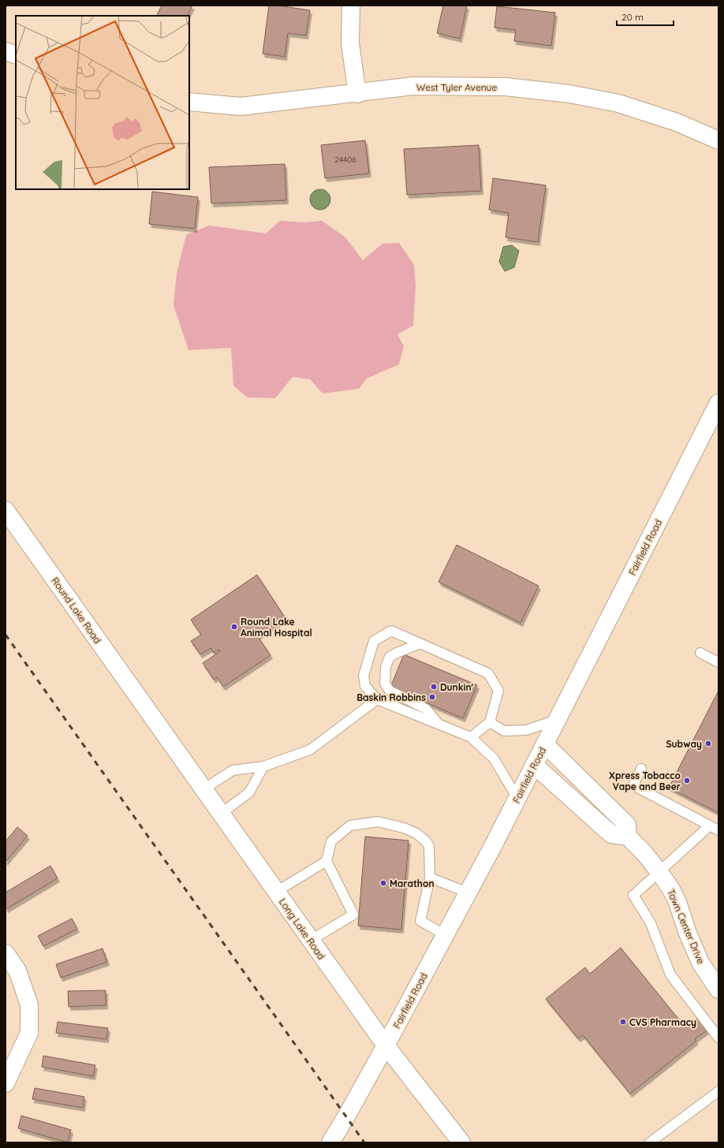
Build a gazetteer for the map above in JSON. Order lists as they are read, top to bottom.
{
  "streets": {
    "street": [
      "West Tyler Avenue",
      "Fairfield Road",
      "Round Lake Road",
      "Town Center Drive",
      "Long Lake Road"
    ]
  },
  "crossings": [
    ["Fairfield Road", "Long Lake Road"],
    ["Round Lake Road", "Long Lake Road"]
  ],
  "places": [
    "Round Lake Animal Hospital",
    "Dunkin'",
    "Baskin Robbins",
    "Subway",
    "Xpress Tobacco Vape and Beer",
    "Marathon",
    "CVS Pharmacy"
  ],
  "house_numbers": ["24406"],
  "scale_bar": "20 m"
}
